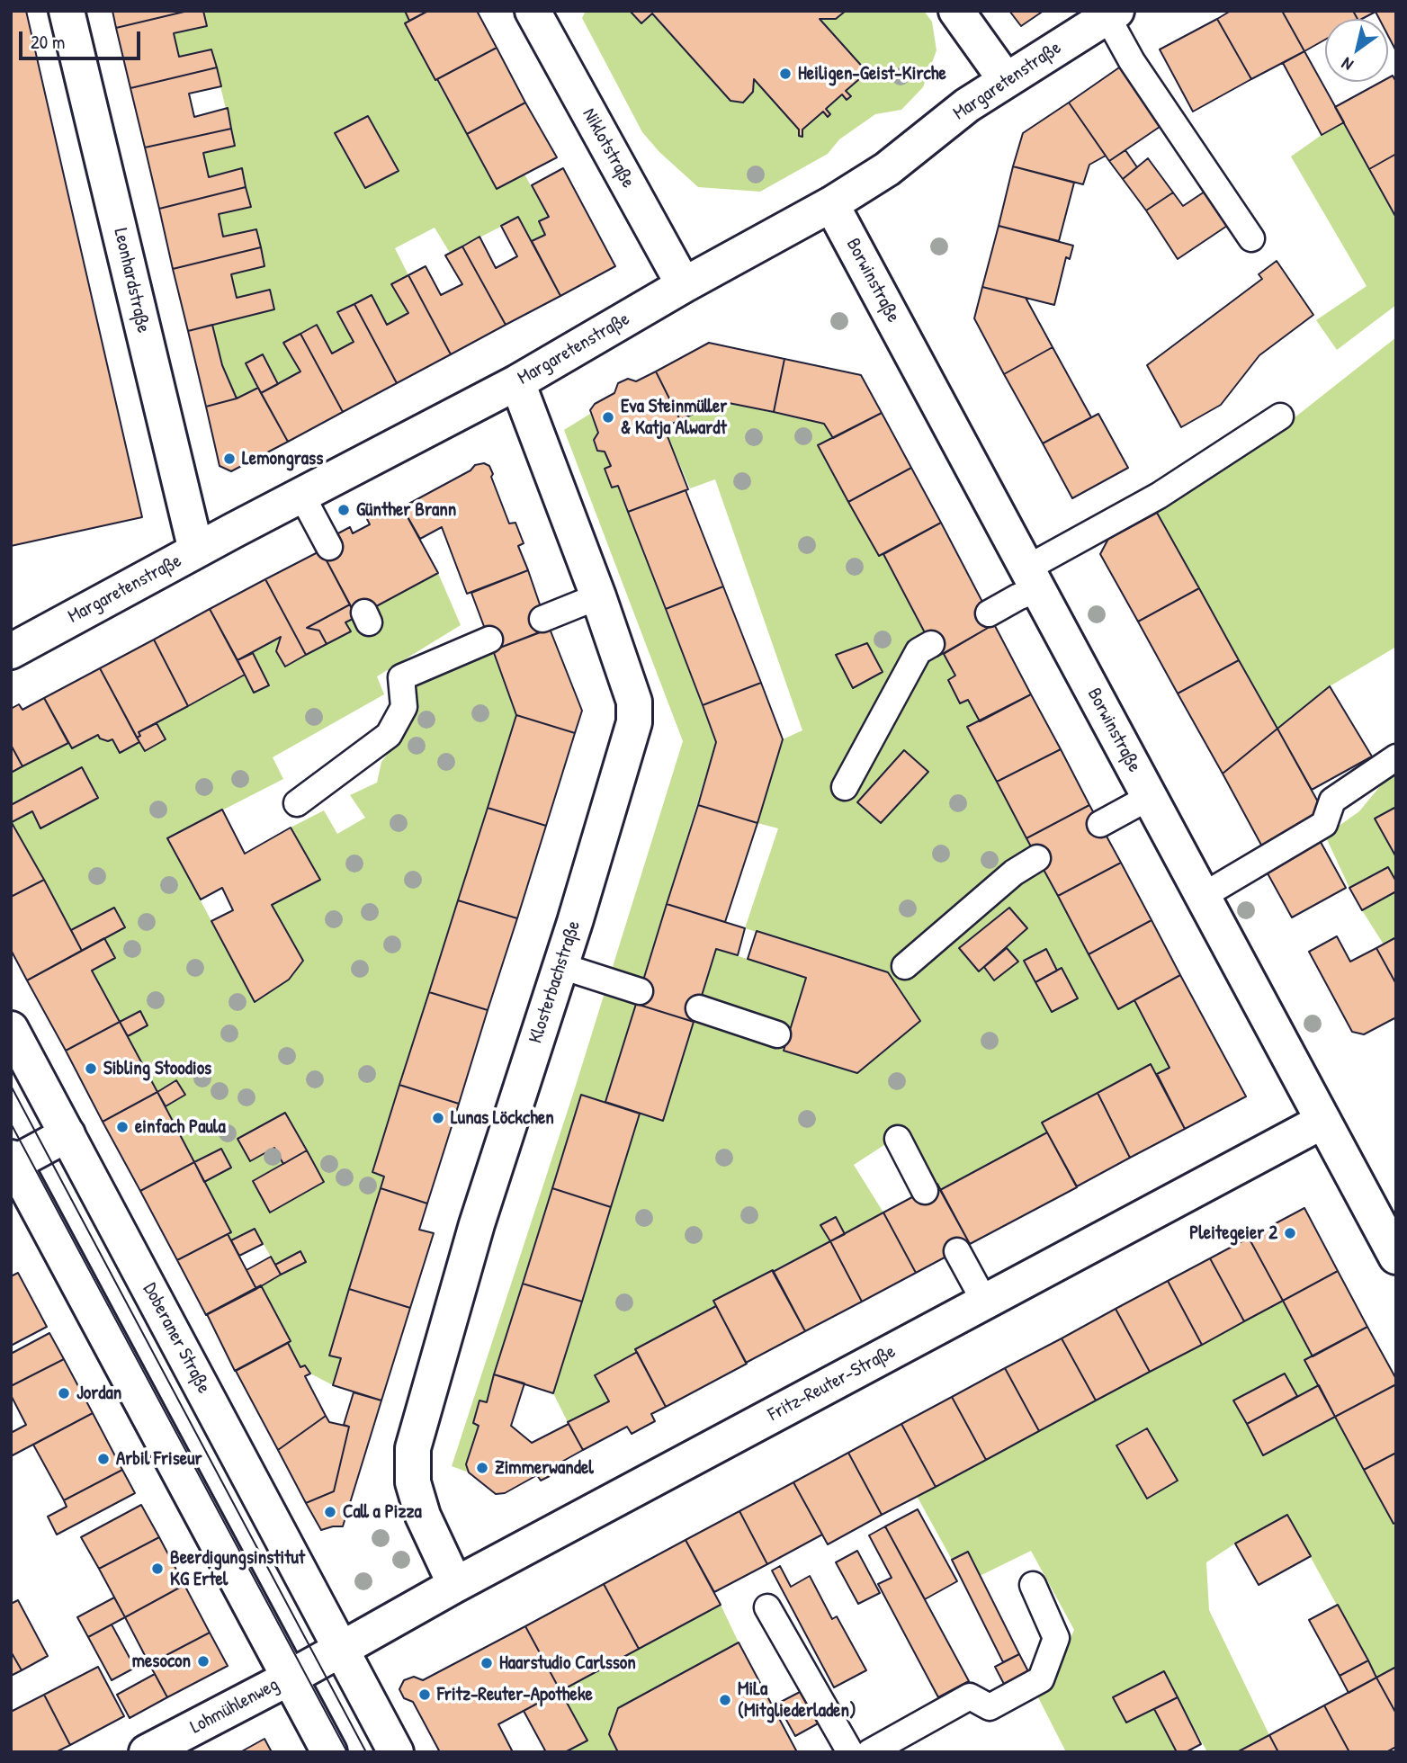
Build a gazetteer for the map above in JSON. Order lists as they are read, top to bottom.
{
  "streets": {
    "street": [
      "Margaretenstraße",
      "Niklotstraße",
      "Leonhardstraße",
      "Borwinstraße",
      "Klosterbachstraße",
      "Doberaner Straße",
      "Fritz-Reuter-Straße",
      "Lohmühlenweg"
    ]
  },
  "crossings": [
    ["Margaretenstraße", "Niklotstraße"],
    ["Margaretenstraße", "Leonhardstraße"],
    ["Margaretenstraße", "Borwinstraße"],
    ["Margaretenstraße", "Klosterbachstraße"],
    ["Borwinstraße", "Fritz-Reuter-Straße"],
    ["Klosterbachstraße", "Fritz-Reuter-Straße"],
    ["Doberaner Straße", "Fritz-Reuter-Straße"]
  ],
  "places": [
    "Heiligen-Geist-Kirche",
    "Eva Steinmüller & Katja Alwardt",
    "Lemongrass",
    "Günther Brann",
    "Sibling Stoodios",
    "Lunas Löckchen",
    "einfach Paula",
    "Pleitegeier 2",
    "Jordan",
    "Arbil Friseur",
    "Zimmerwandel",
    "Call a Pizza",
    "Beerdigungsinstitut KG Ertel",
    "mesocon",
    "Haarstudio Carlsson",
    "Fritz-Reuter-Apotheke",
    "MiLa (Mitgliederladen)"
  ],
  "scale_bar": "20 m",
  "north": "bottom left"
}
